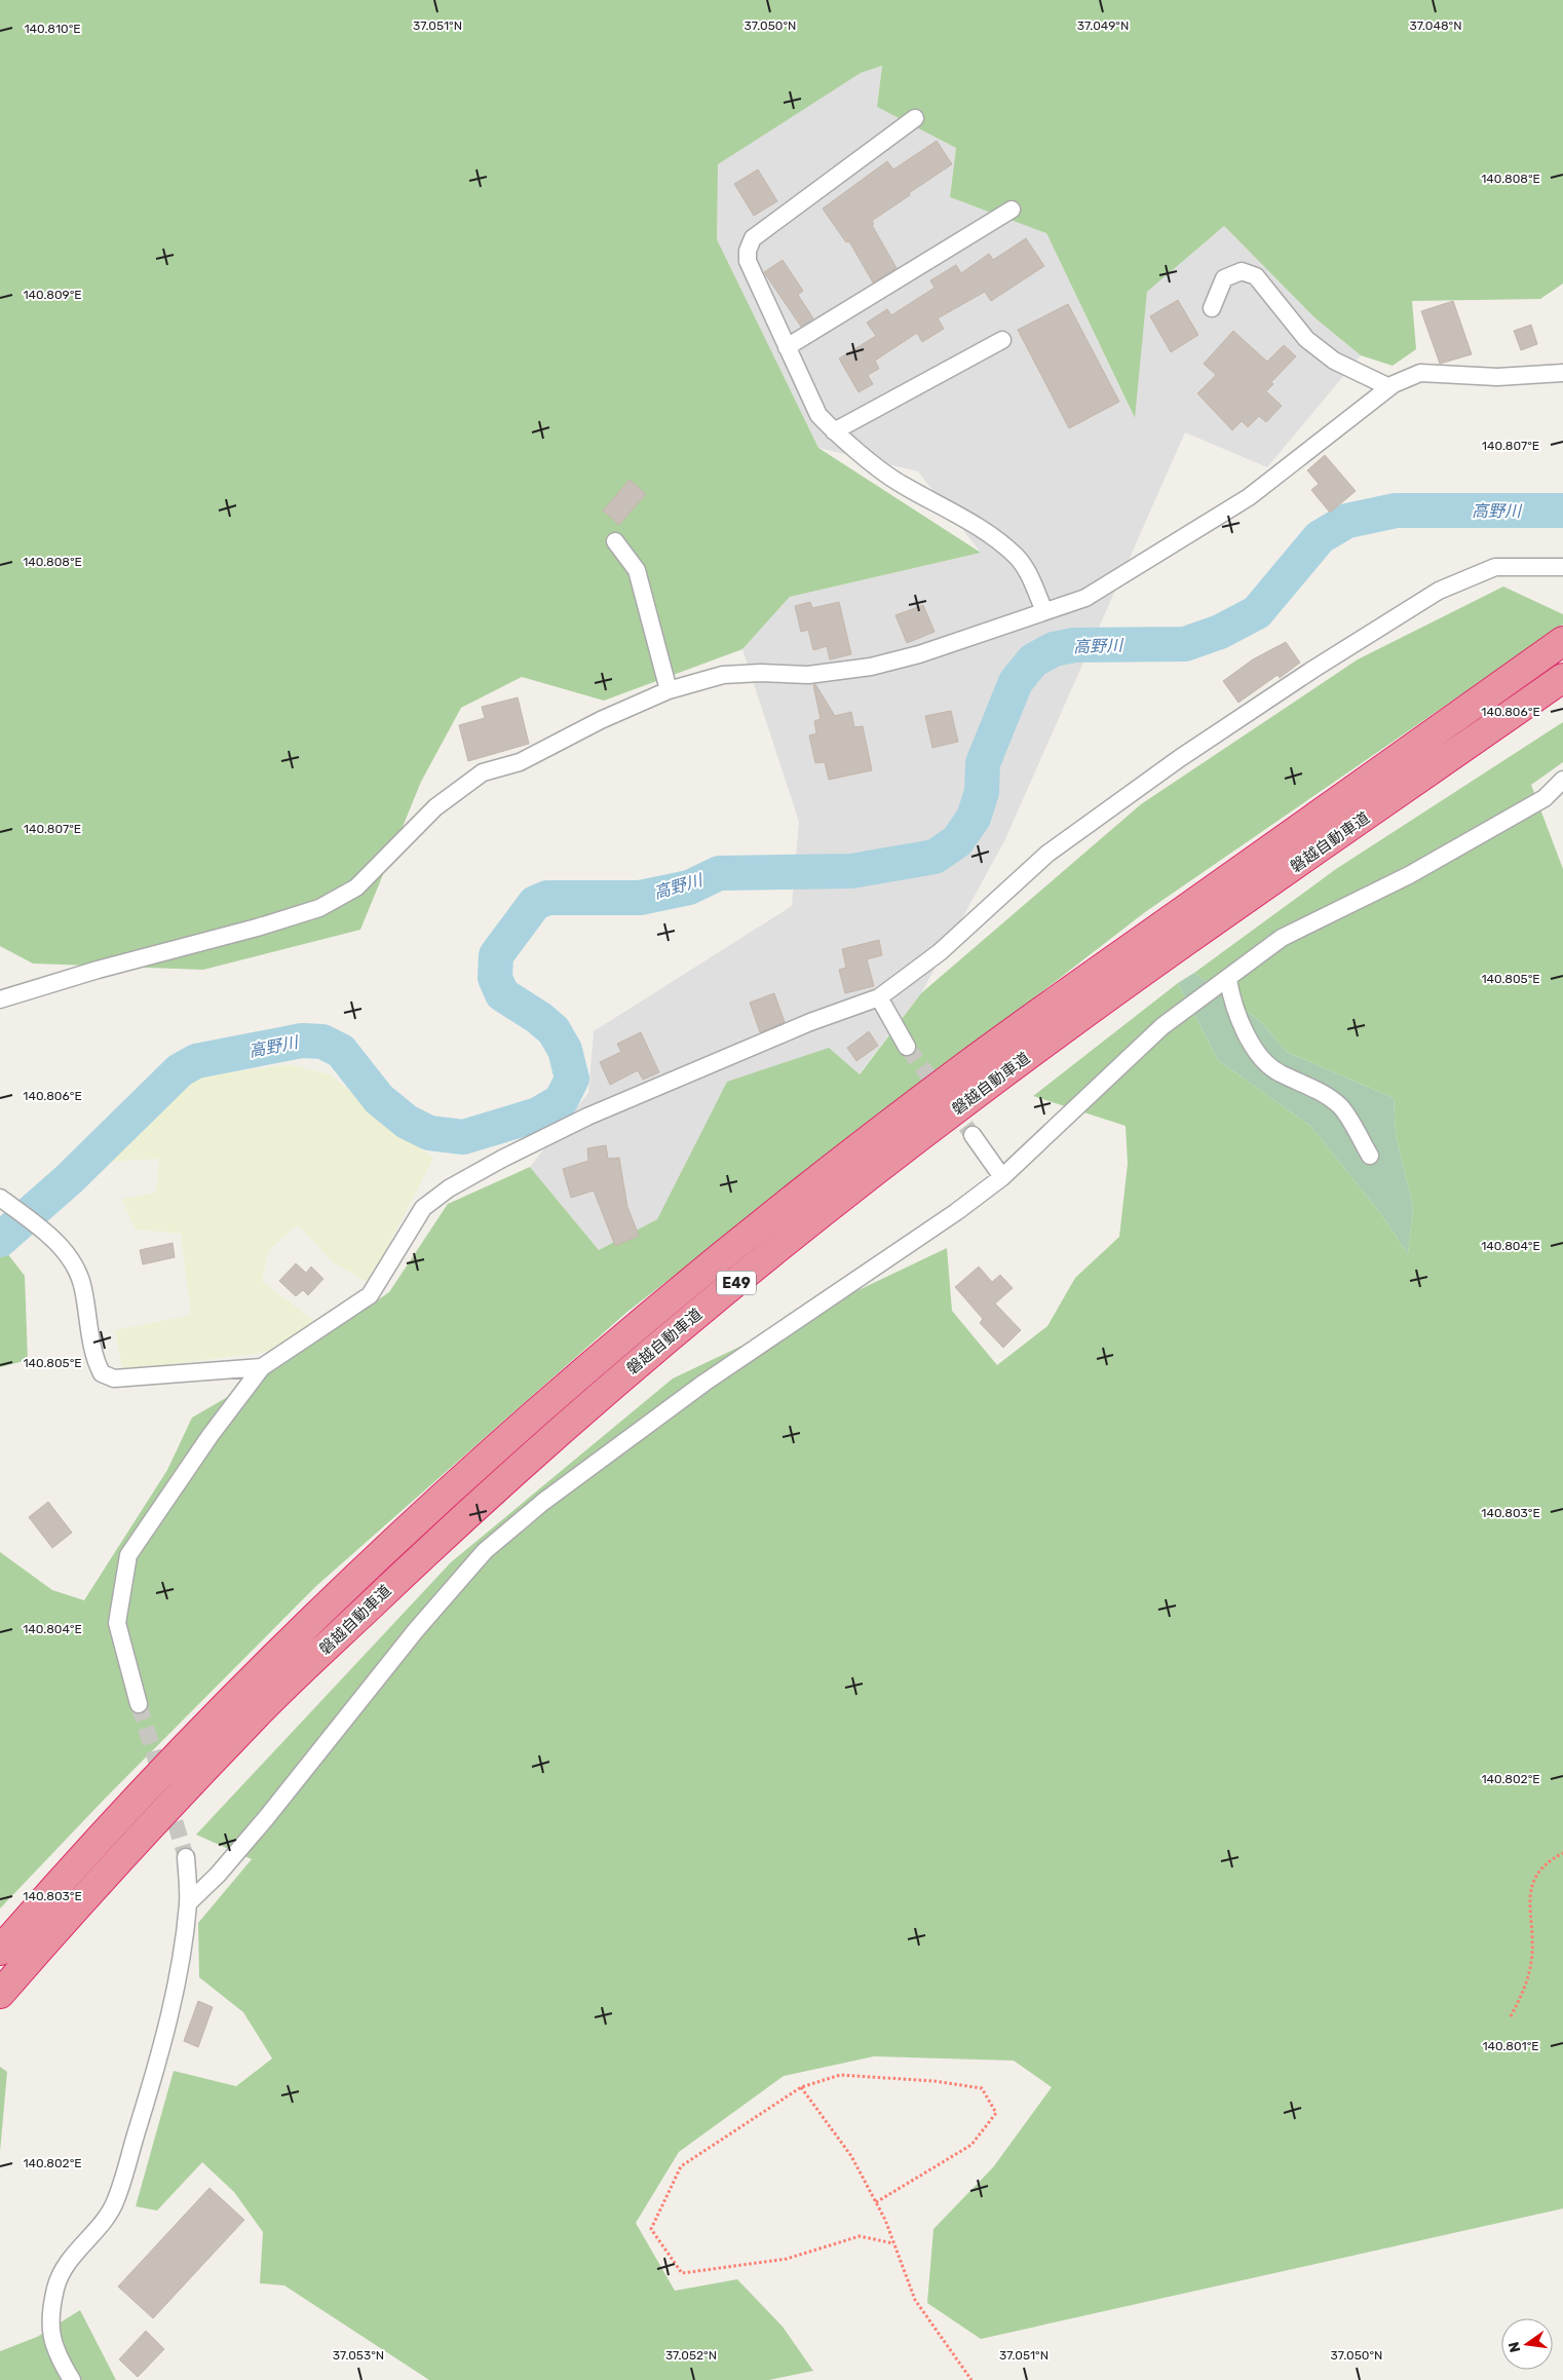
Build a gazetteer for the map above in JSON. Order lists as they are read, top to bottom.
{
  "streets": {
    "highway": ["磐越自動車道", "E49"]
  },
  "water": ["高野川"],
  "north": "left",
  "coordinates": [
    "37.049°N",
    "37.051°N",
    "37.050°N",
    "37.048°N",
    "140.810°E",
    "140.808°E",
    "140.809°E",
    "140.807°E",
    "140.806°E",
    "140.805°E",
    "140.804°E",
    "140.803°E",
    "140.802°E",
    "140.801°E",
    "37.053°N",
    "37.052°N"
  ]
}
